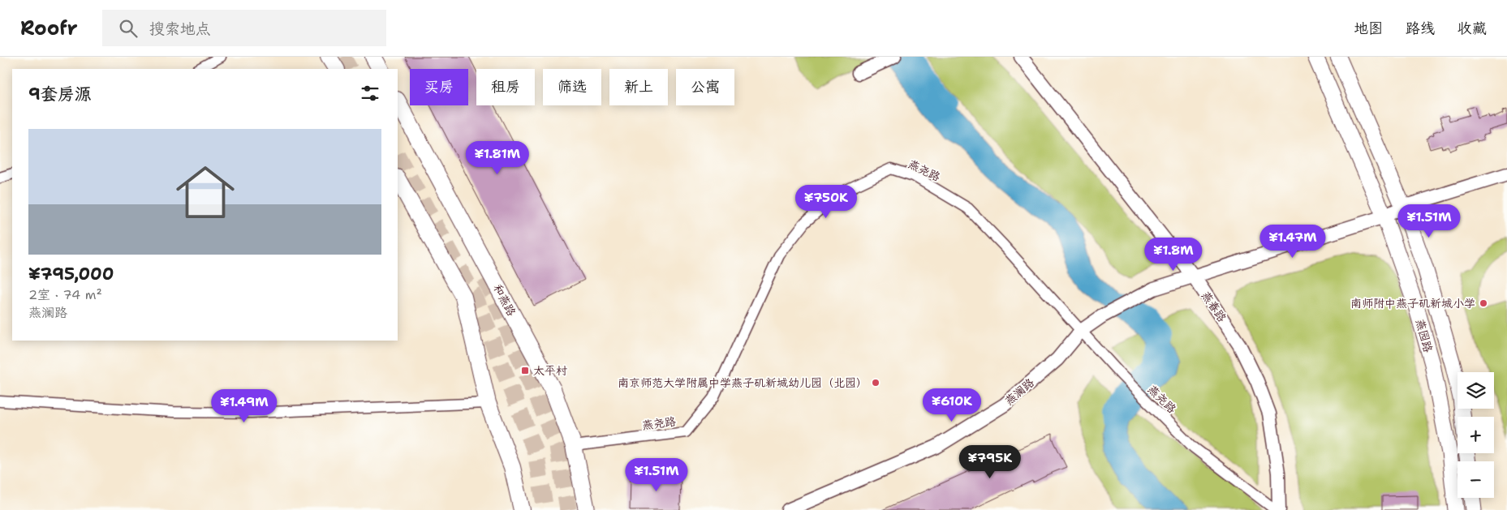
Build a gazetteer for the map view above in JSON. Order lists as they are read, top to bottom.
{
  "streets": {
    "main road": ["和燕路", "燕园路"],
    "street": ["燕尧路", "燕春路", "燕澜路"]
  },
  "crossings": [
    ["燕尧路", "和燕路"],
    ["燕尧路", "燕春路"],
    ["燕尧路", "燕澜路"],
    ["燕春路", "燕澜路"],
    ["燕园路", "燕澜路"]
  ],
  "places": {
    "other": ["南师附中燕子矶新城小学", "南京师范大学附属中学燕子矶新城幼儿园（北园）"],
    "transit": ["太平村"]
  },
  "page": {
    "header": "Roofr",
    "search": "搜索地点",
    "nav": ["地图", "路线", "收藏"],
    "chip": [
      "买房",
      "租房",
      "筛选",
      "新上",
      "公寓"
    ],
    "heading": "9套房源",
    "list": [
      {
        "name": "¥795,000",
        "note": "2室 · 74 m² · 燕澜路"
      }
    ],
    "price": [
      "¥1.81M",
      "¥750K",
      "¥1.51M",
      "¥1.47M",
      "¥1.8M",
      "¥610K",
      "¥1.49M",
      "¥795K",
      "¥1.51M"
    ],
    "map_buttons": ["+", "−"]
  }
}
